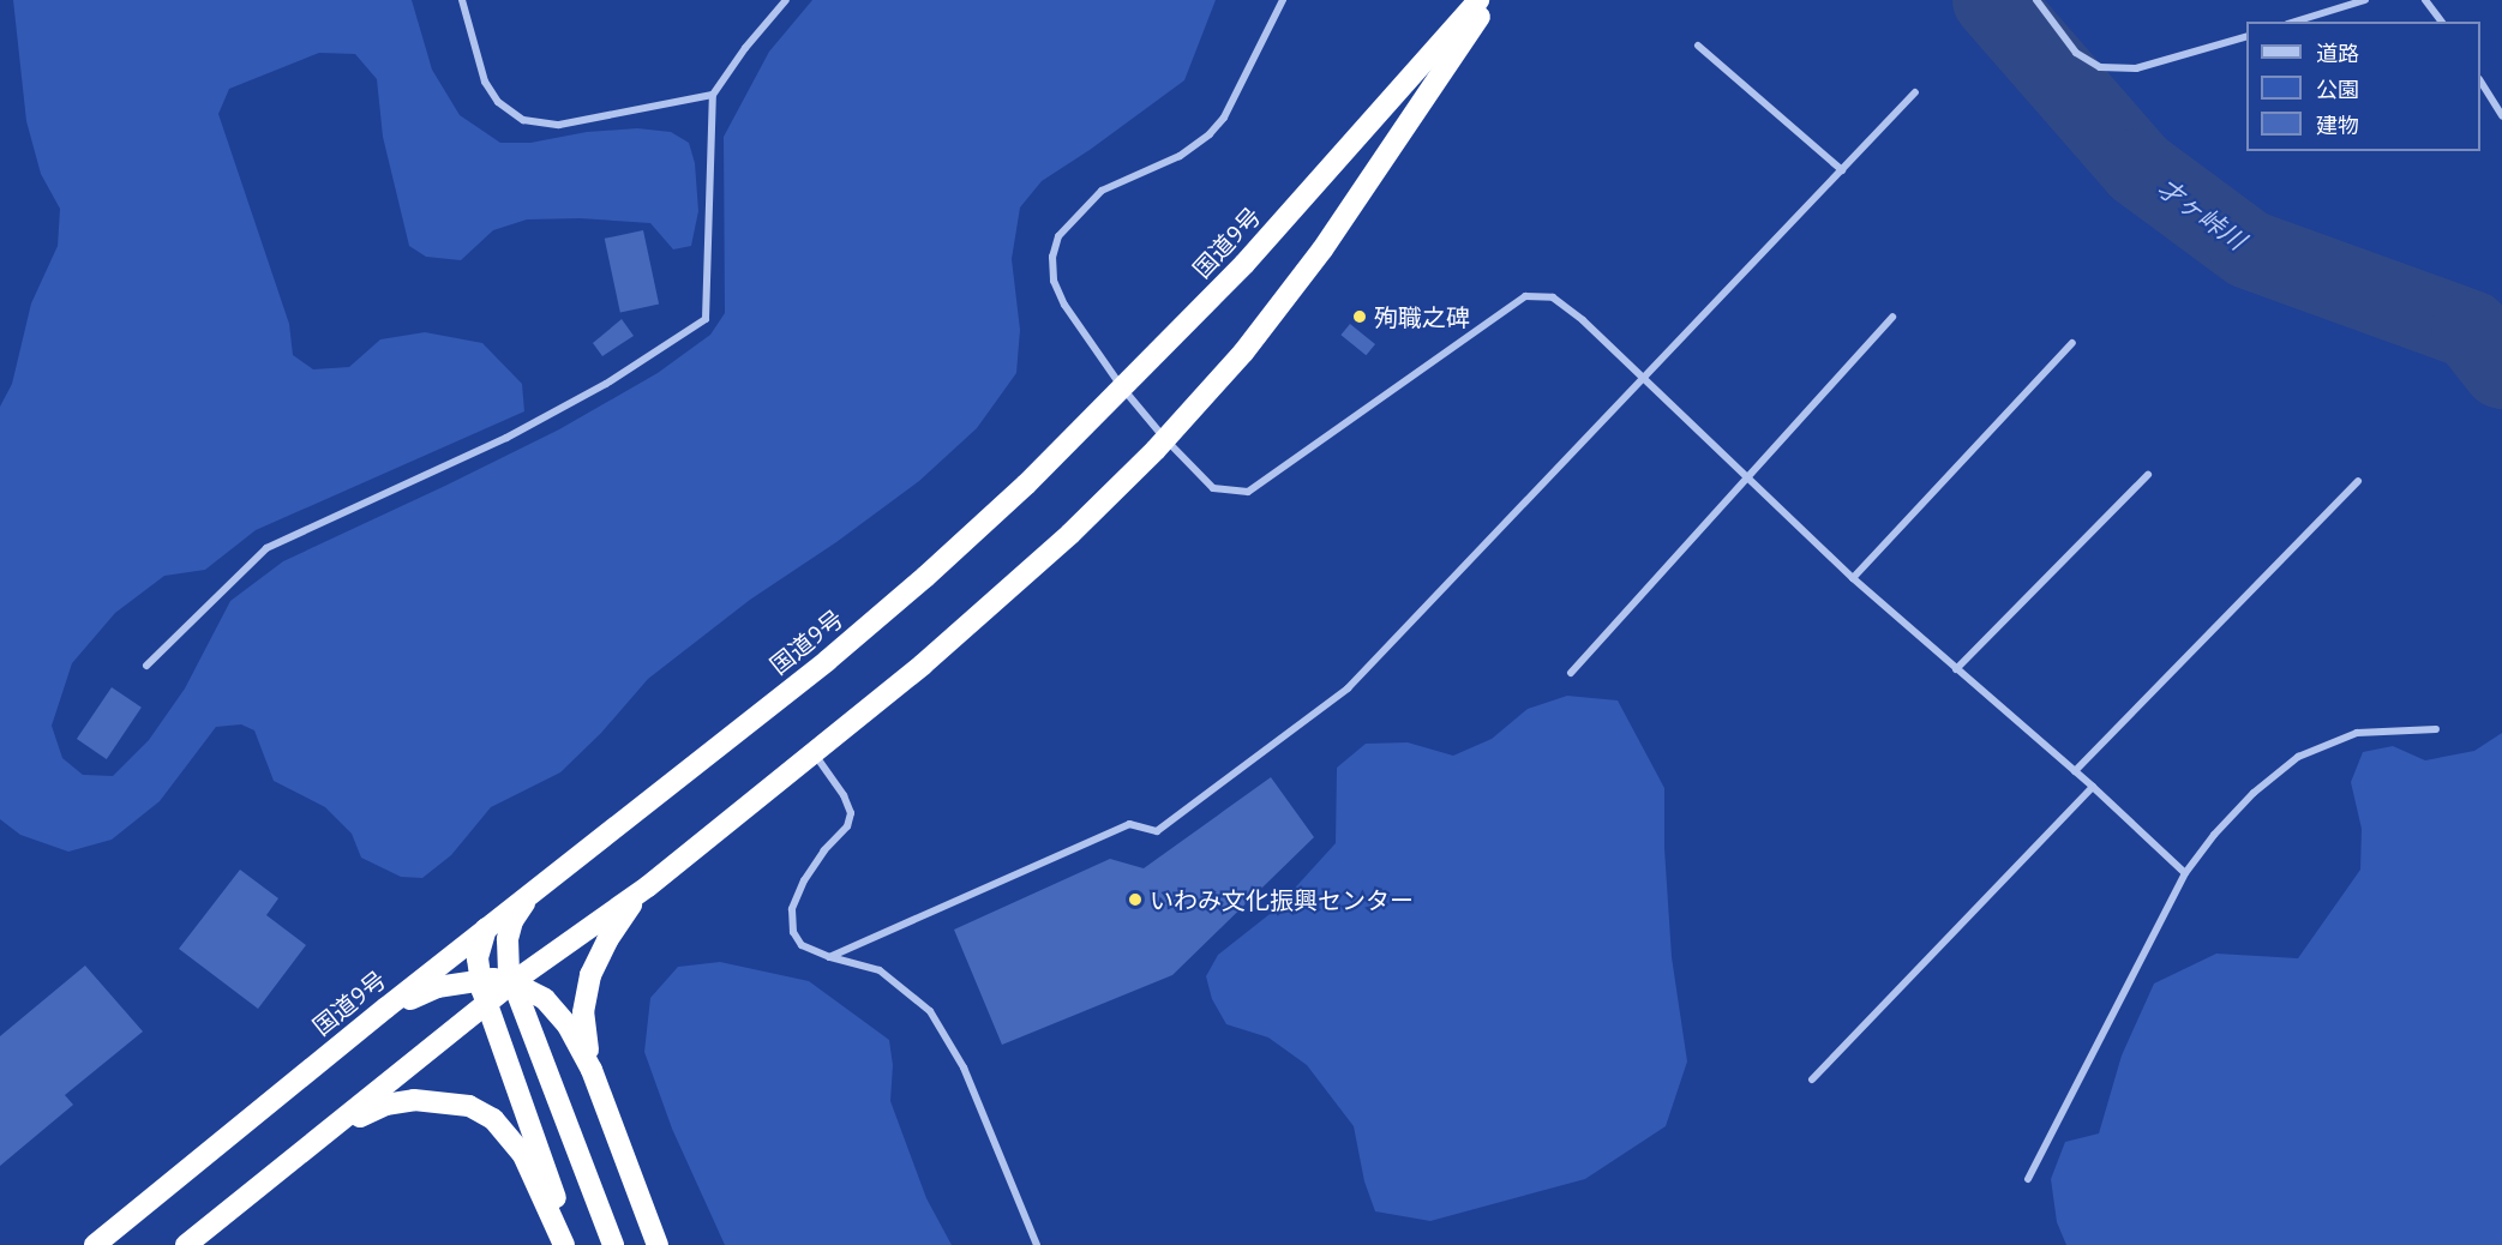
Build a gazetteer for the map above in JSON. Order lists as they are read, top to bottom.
{
  "streets": {
    "highway": ["国道9号"]
  },
  "water": ["才ヶ峠川"],
  "places": ["殉職之碑", "いわみ文化振興センター"],
  "legend": ["道路", "公園", "建物"]
}
